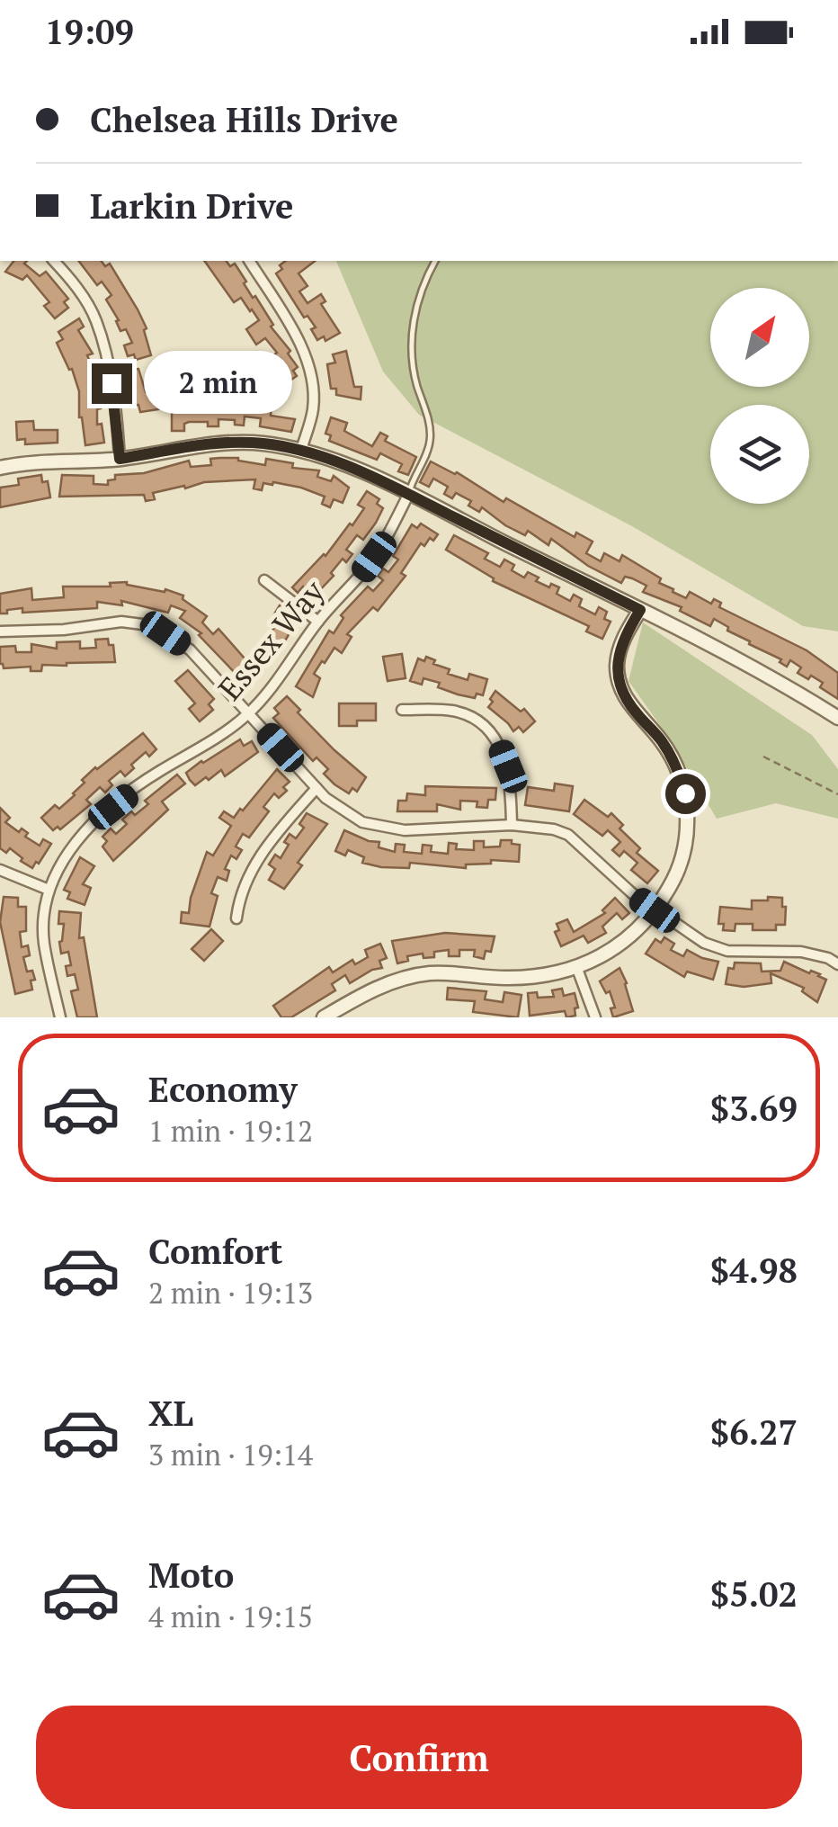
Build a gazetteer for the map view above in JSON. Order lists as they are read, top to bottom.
{
  "streets": {
    "street": ["Essex Way"]
  },
  "north": "top right",
  "page": {
    "status": "19:09",
    "banner": ["Chelsea Hills Drive", "Larkin Drive"],
    "bubble": "2 min",
    "list": [
      {
        "name": "Economy",
        "note": "1 min · 19:12",
        "value": "$3.69"
      },
      {
        "name": "Comfort",
        "note": "2 min · 19:13",
        "value": "$4.98"
      },
      {
        "name": "XL",
        "note": "3 min · 19:14",
        "value": "$6.27"
      },
      {
        "name": "Moto",
        "note": "4 min · 19:15",
        "value": "$5.02"
      }
    ],
    "buttons": "Confirm"
  }
}
